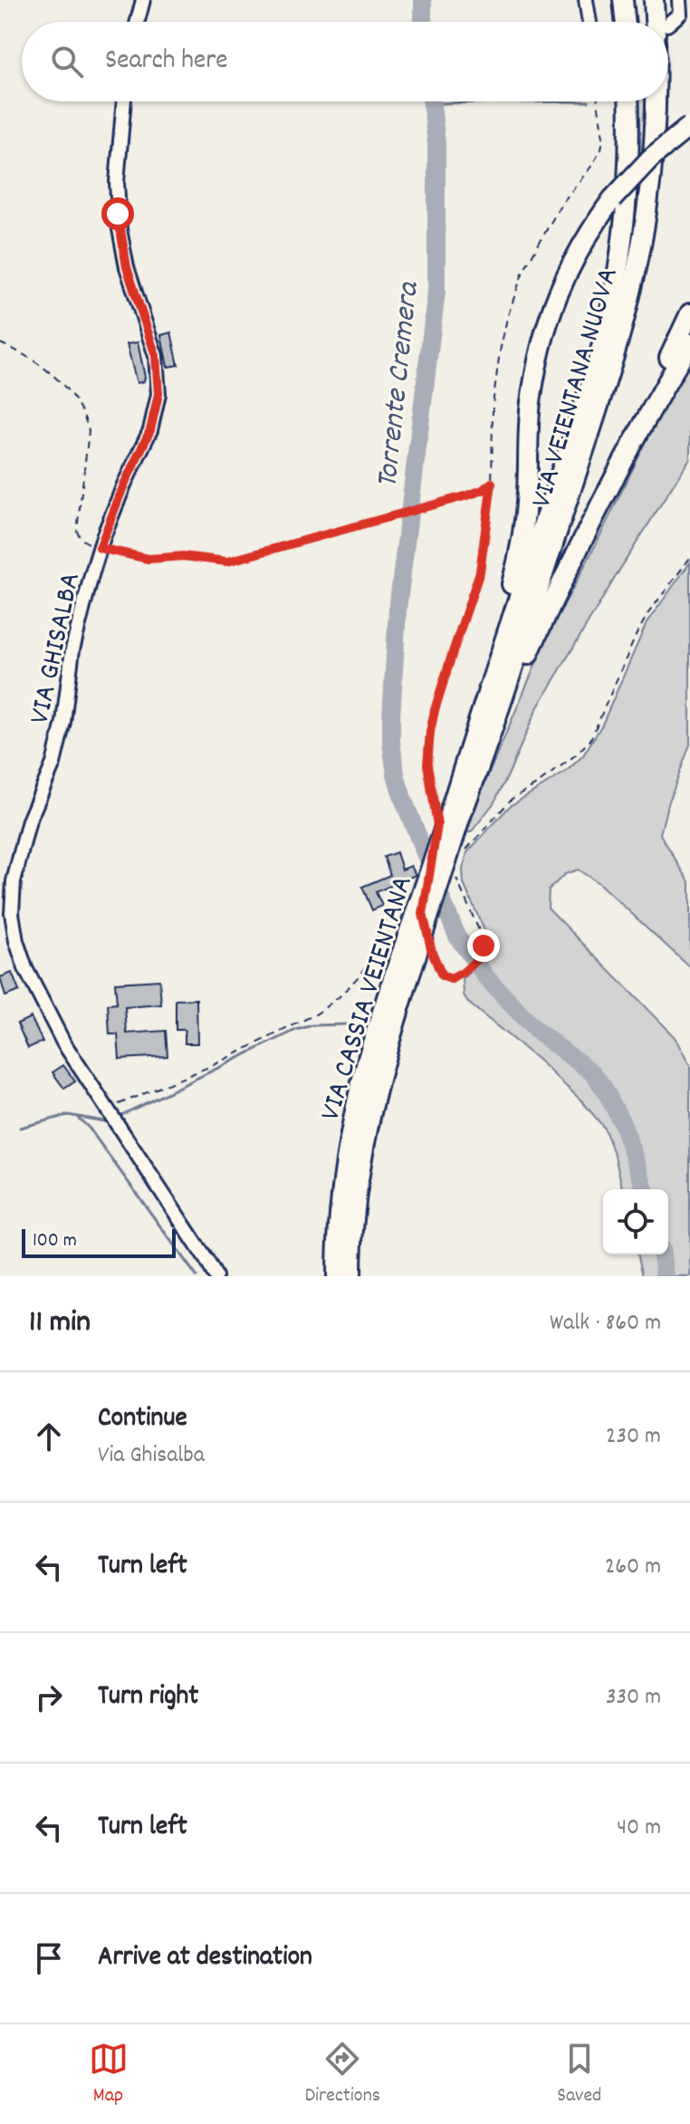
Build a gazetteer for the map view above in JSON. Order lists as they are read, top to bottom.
{
  "streets": {
    "highway": ["VIA VEIENTANA NUOVA", "VIA CASSIA VEIENTANA"],
    "street": ["VIA GHISALBA"]
  },
  "crossings": [
    ["VIA VEIENTANA NUOVA", "VIA CASSIA VEIENTANA"]
  ],
  "water": ["Torrente Cremera"],
  "scale_bar": "100 m",
  "page": {
    "search": "Search here",
    "scale": "100 m",
    "heading": ["11 min", "Walk · 860 m"],
    "list": [
      ["Continue", "Via Ghisalba", "230 m"],
      ["Turn left", "260 m"],
      ["Turn right", "330 m"],
      ["Turn left", "40 m"],
      "Arrive at destination"
    ],
    "nav": ["Map", "Directions", "Saved"]
  }
}
